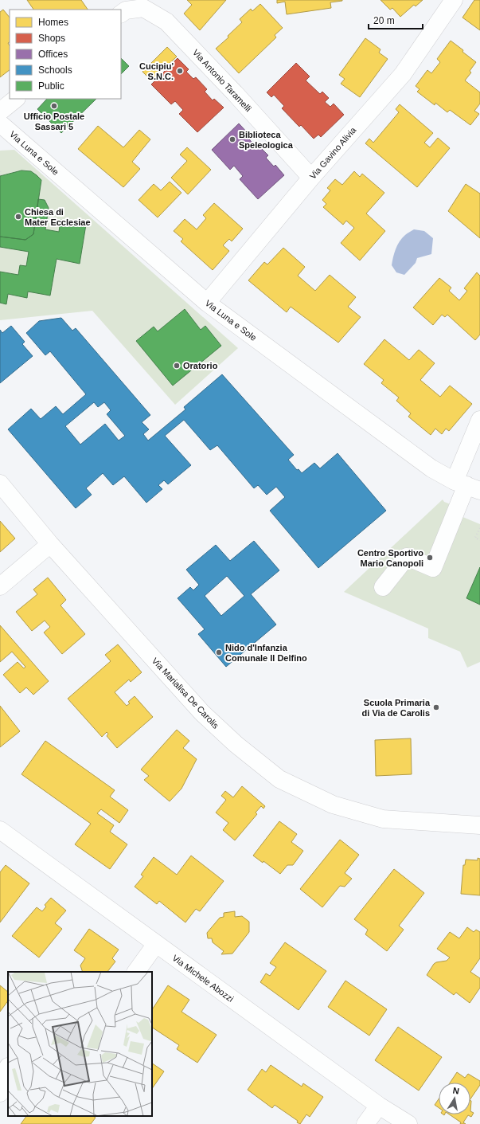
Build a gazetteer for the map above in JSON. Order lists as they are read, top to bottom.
{
  "streets": {
    "street": [
      "Via Antonio Taramelli",
      "Via Luna e Sole",
      "Via Gavino Alivia",
      "Via Marialisa De Carolis",
      "Via Michele Abozzi"
    ]
  },
  "crossings": [
    ["Via Antonio Taramelli", "Via Gavino Alivia"],
    ["Via Luna e Sole", "Via Gavino Alivia"]
  ],
  "places": [
    "Cucipiu' S.N.C.",
    "Ufficio Postale Sassari 5",
    "Biblioteca Speleologica",
    "Chiesa di Mater Ecclesiae",
    "Oratorio",
    "Centro Sportivo Mario Canopoli",
    "Nido d'Infanzia Comunale Il Delfino",
    "Scuola Primaria di Via de Carolis"
  ],
  "legend": [
    "Homes",
    "Shops",
    "Offices",
    "Schools",
    "Public"
  ],
  "scale_bar": "20 m",
  "north": "top"
}
